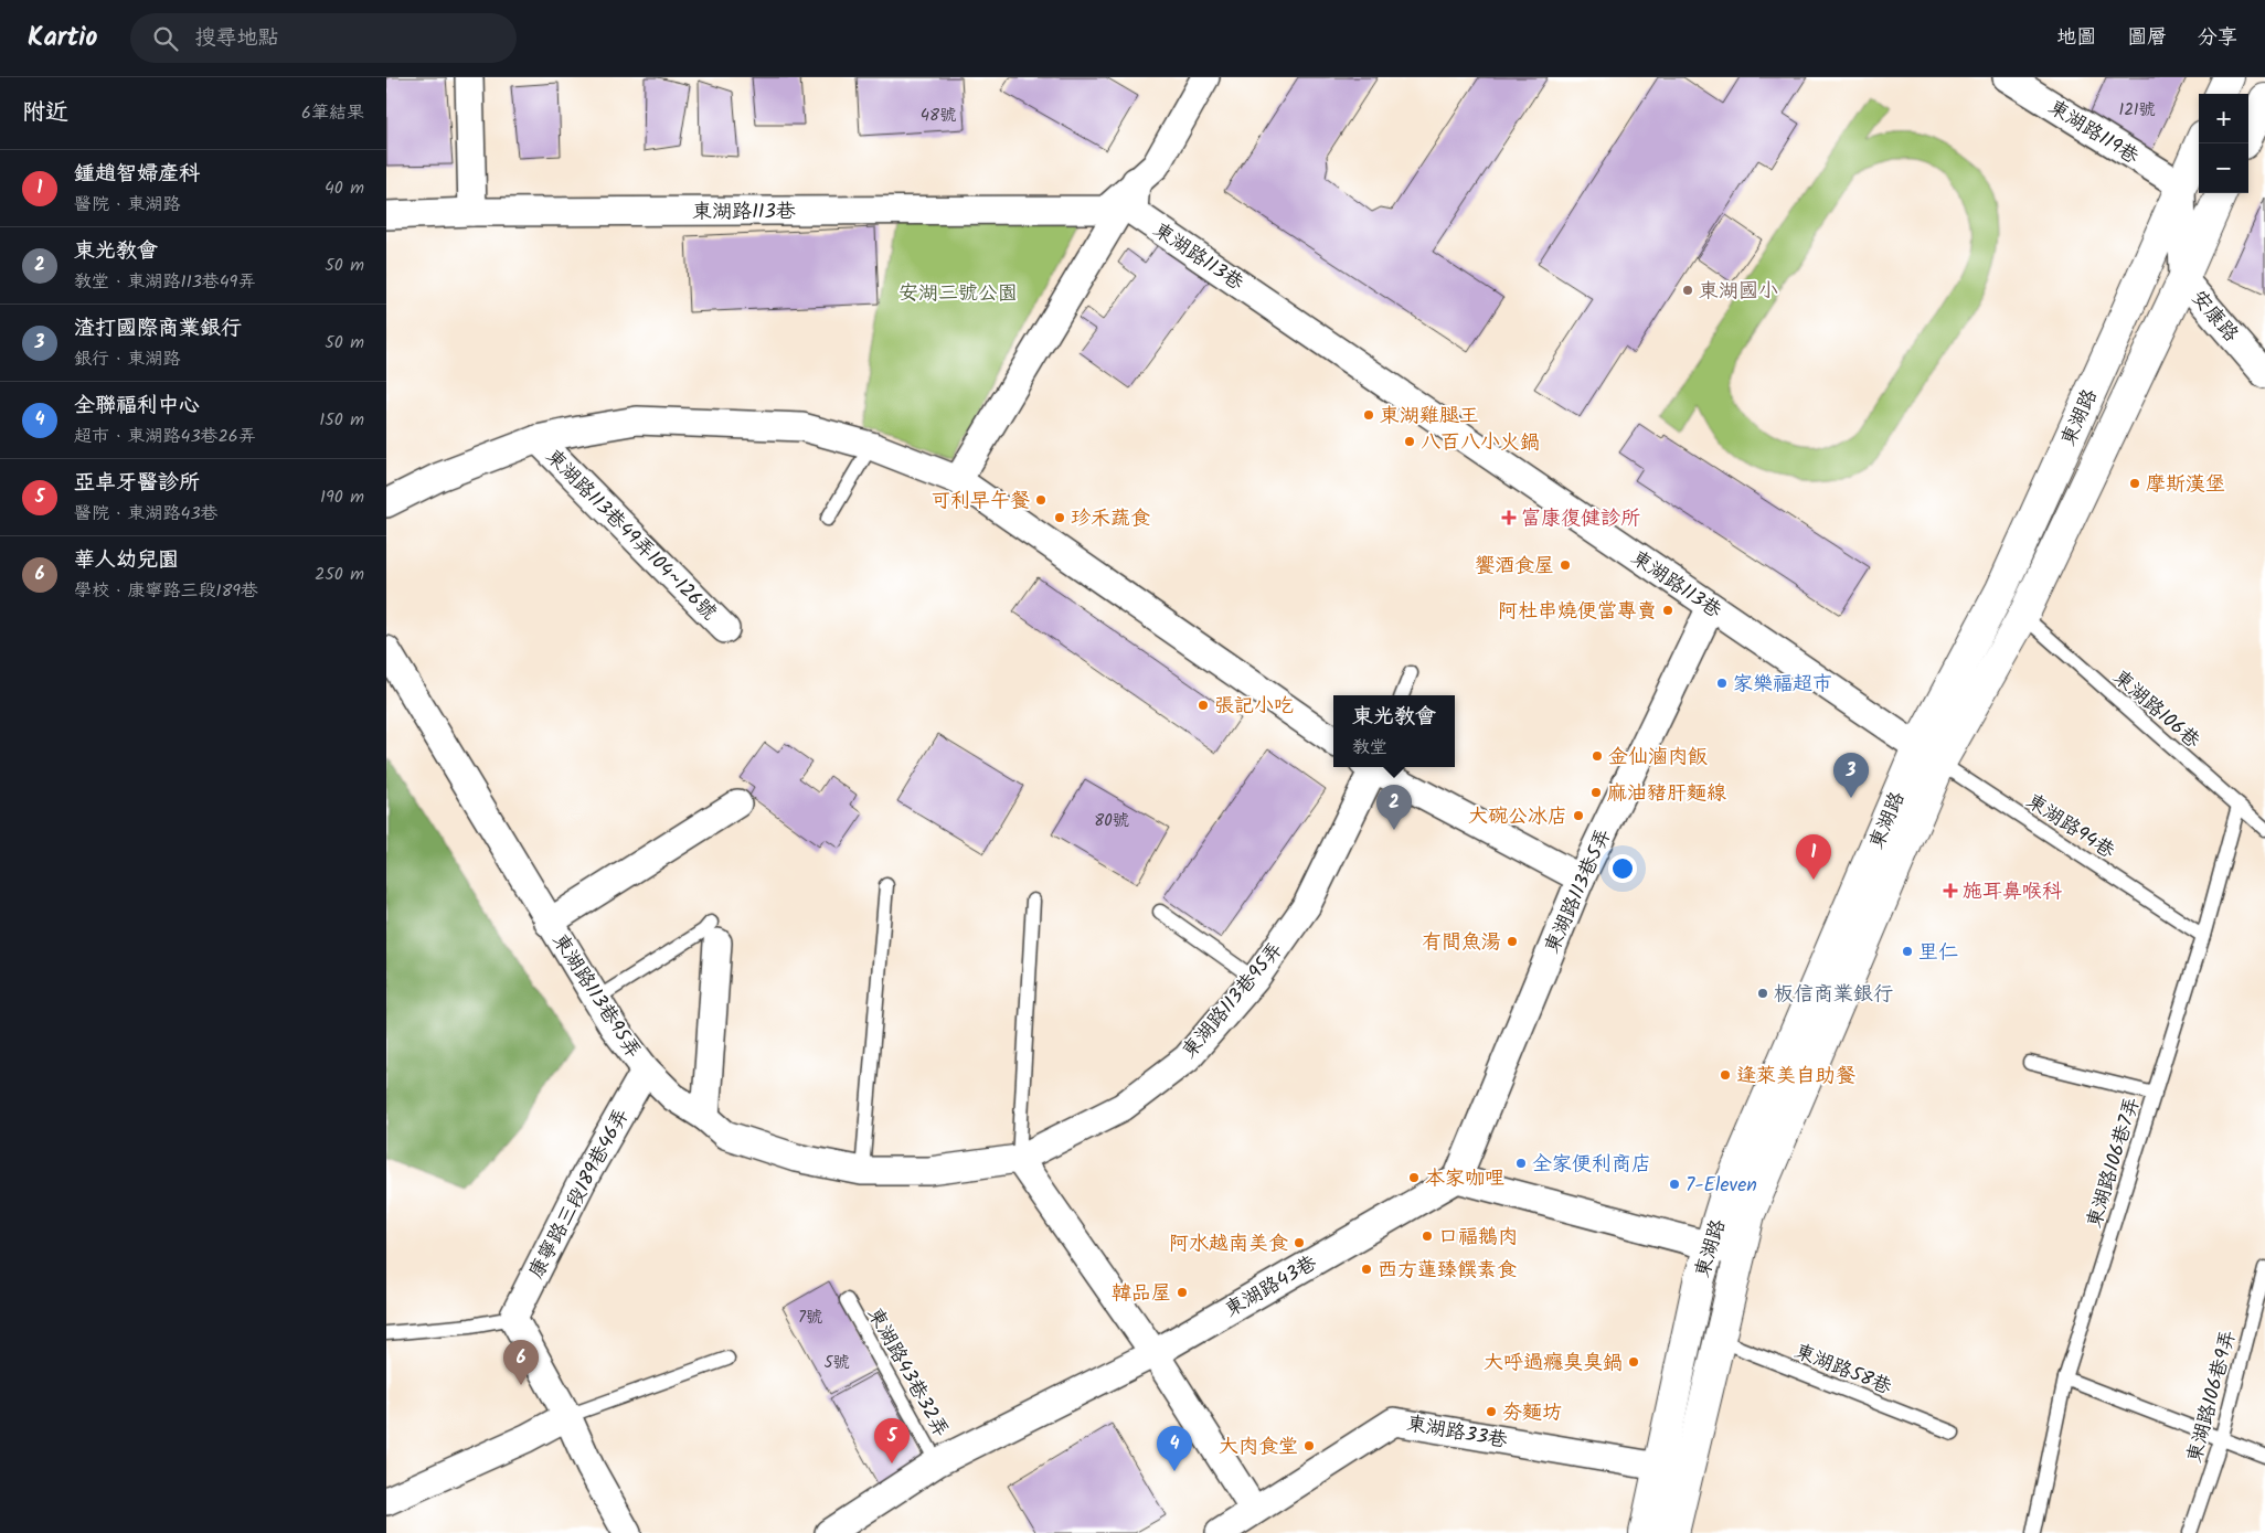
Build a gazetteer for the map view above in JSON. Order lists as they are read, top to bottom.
{
  "streets": {
    "street": [
      "東湖路119巷",
      "東湖路113巷",
      "安康路",
      "東湖路",
      "東湖路113巷49弄104~126號",
      "東湖路113巷5弄",
      "東湖路113巷95弄",
      "康寧路三段189巷46弄",
      "東湖路43巷",
      "東湖路33巷"
    ],
    "lane": [
      "東湖路106巷",
      "東湖路94巷",
      "東湖路106巷7弄",
      "東湖路58巷",
      "東湖路43巷32弄",
      "東湖路106巷9弄"
    ]
  },
  "crossings": [
    ["東湖路119巷", "安康路"],
    ["東湖路119巷", "東湖路"],
    ["東湖路113巷", "東湖路"],
    ["東湖路113巷", "東湖路94巷"],
    ["東湖路113巷", "東湖路113巷5弄"],
    ["安康路", "東湖路"],
    ["東湖路", "東湖路106巷"],
    ["東湖路", "東湖路94巷"],
    ["東湖路", "東湖路58巷"],
    ["東湖路", "東湖路33巷"],
    ["東湖路106巷", "東湖路106巷7弄"],
    ["東湖路94巷", "東湖路106巷7弄"],
    ["東湖路113巷5弄", "東湖路43巷"],
    ["東湖路113巷95弄", "康寧路三段189巷46弄"],
    ["東湖路43巷", "東湖路43巷32弄"]
  ],
  "parks": ["安湖三號公園"],
  "places": {
    "other": [
      "東湖國小",
      "東湖雞腿王",
      "八百八小火鍋",
      "摩斯漢堡",
      "可利早午餐",
      "珍禾蔬食",
      "饗酒食屋",
      "阿杜串燒便當專賣",
      "家樂福超市",
      "張記小吃",
      "金仙滷肉飯",
      "麻油豬肝麵線",
      "大碗公冰店",
      "有間魚湯",
      "里仁",
      "板信商業銀行",
      "逢萊美自助餐",
      "全家便利商店",
      "本家咖哩",
      "7-Eleven",
      "口福鵝肉",
      "阿水越南美食",
      "西方蓮臻饌素食",
      "韓品屋",
      "大呼過癮臭臭鍋",
      "夯麵坊",
      "大肉食堂"
    ],
    "health": ["富康復健診所", "施耳鼻喉科"]
  },
  "house_numbers": [
    "121號",
    "48號",
    "80號",
    "7號",
    "5號"
  ],
  "page": {
    "header": "Kartio",
    "search": "搜尋地點",
    "nav": ["地圖", "圖層", "分享"],
    "heading": ["附近", "6筆結果"],
    "map_buttons": ["+", "−"],
    "list": [
      {
        "mark": "1",
        "name": "鍾趙智婦產科",
        "note": "醫院 · 東湖路",
        "value": "40 m"
      },
      {
        "mark": "2",
        "name": "東光教會",
        "note": "教堂 · 東湖路113巷49弄",
        "value": "50 m"
      },
      {
        "mark": "3",
        "name": "渣打國際商業銀行",
        "note": "銀行 · 東湖路",
        "value": "50 m"
      },
      {
        "mark": "4",
        "name": "全聯福利中心",
        "note": "超市 · 東湖路43巷26弄",
        "value": "150 m"
      },
      {
        "mark": "5",
        "name": "亞卓牙醫診所",
        "note": "醫院 · 東湖路43巷",
        "value": "190 m"
      },
      {
        "mark": "6",
        "name": "華人幼兒園",
        "note": "學校 · 康寧路三段189巷",
        "value": "250 m"
      }
    ],
    "popup": ["東光教會", "教堂"],
    "pins": [
      "3",
      "2",
      "1",
      "6",
      "5",
      "4"
    ]
  }
}
